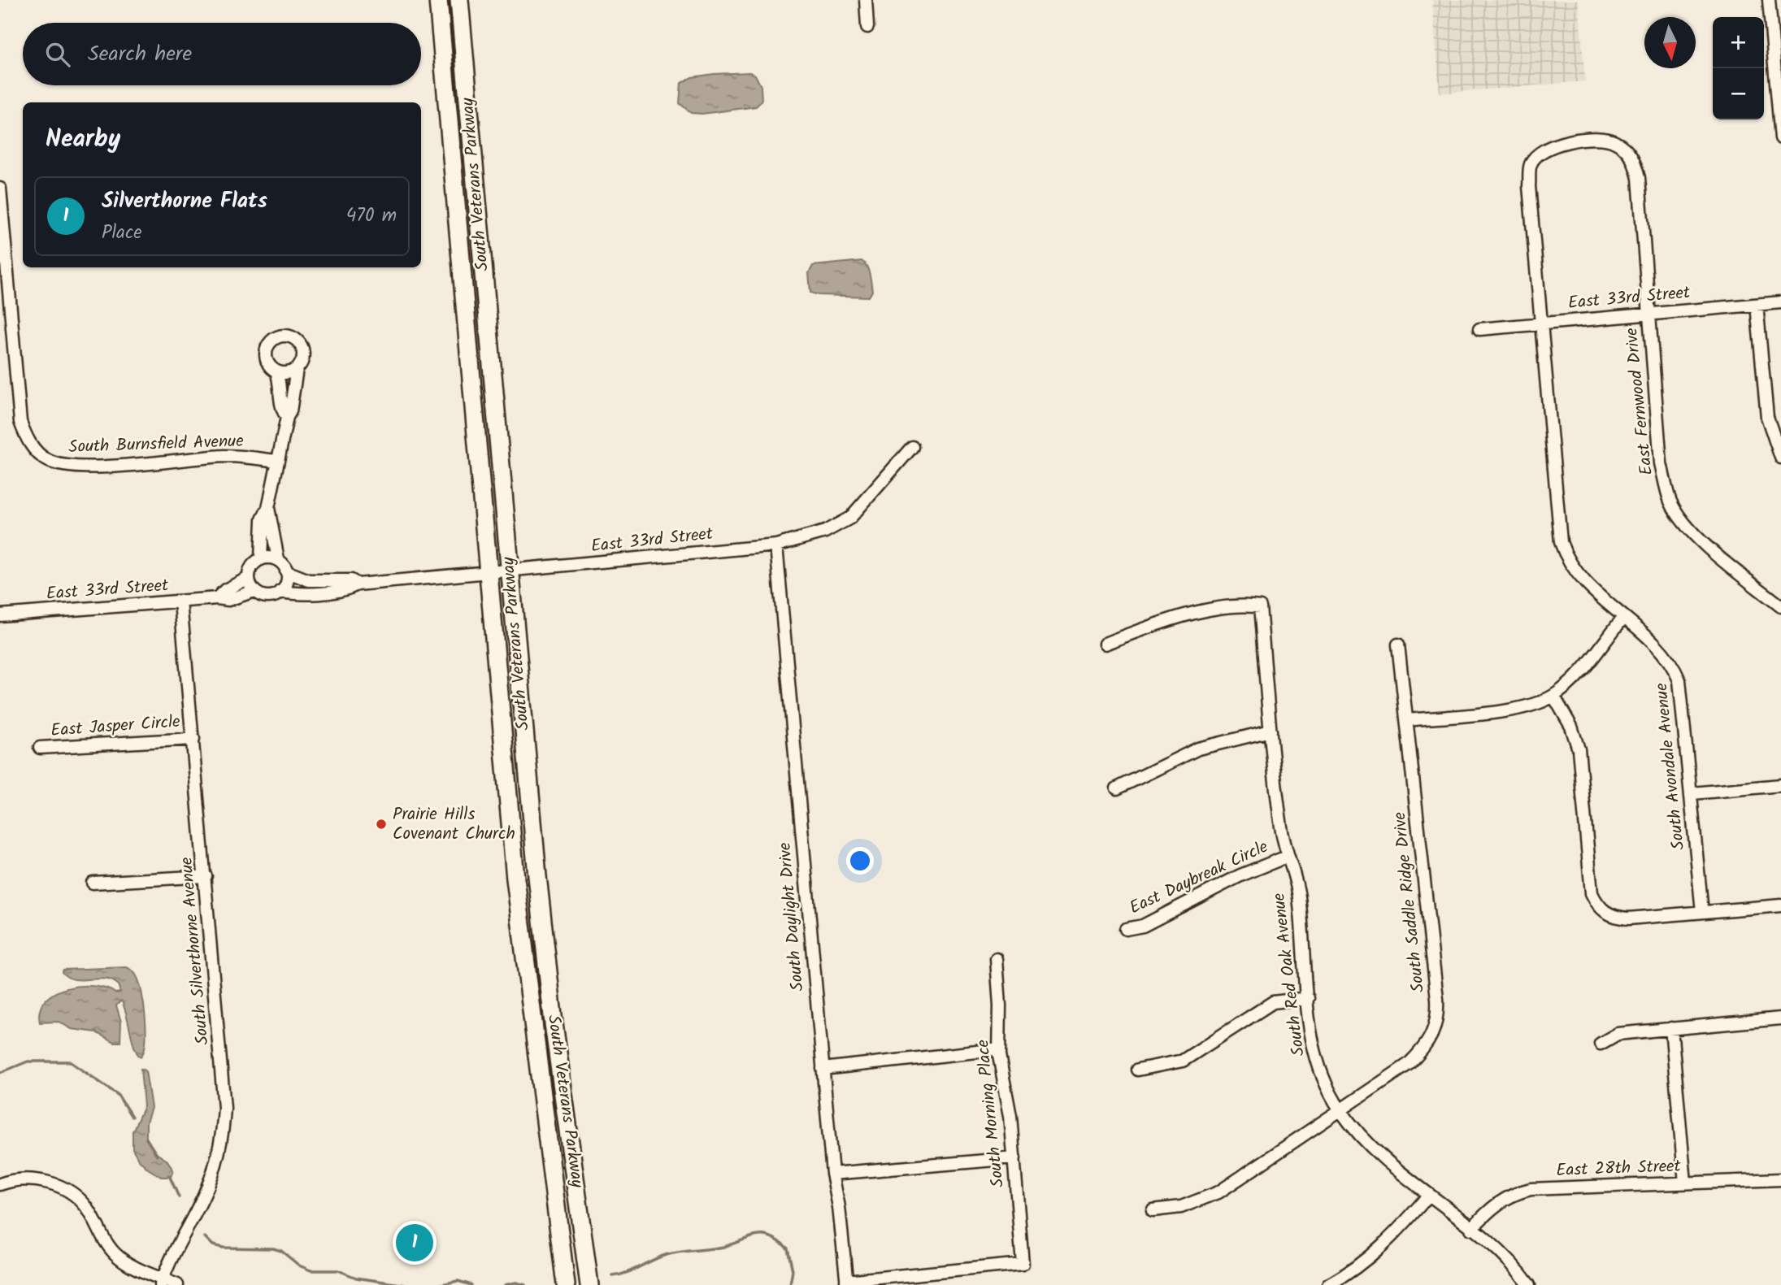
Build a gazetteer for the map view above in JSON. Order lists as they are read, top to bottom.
{
  "streets": {
    "highway": ["South Veterans Parkway"],
    "street": [
      "East 33rd Street",
      "East Fernwood Drive",
      "South Burnsfield Avenue",
      "East Jasper Circle",
      "South Avondale Avenue",
      "East Daybreak Circle",
      "South Saddle Ridge Drive",
      "South Daylight Drive",
      "South Silverthorne Avenue",
      "South Red Oak Avenue",
      "South Morning Place",
      "East 28th Street"
    ]
  },
  "crossings": [
    ["South Veterans Parkway", "East 33rd Street"],
    ["East 33rd Street", "East Fernwood Drive"],
    ["East 33rd Street", "South Avondale Avenue"],
    ["East 33rd Street", "South Daylight Drive"],
    ["East 33rd Street", "South Silverthorne Avenue"],
    ["East Fernwood Drive", "South Avondale Avenue"],
    ["East Jasper Circle", "South Silverthorne Avenue"],
    ["East Daybreak Circle", "South Red Oak Avenue"],
    ["South Saddle Ridge Drive", "South Red Oak Avenue"],
    ["South Daylight Drive", "South Morning Place"],
    ["South Red Oak Avenue", "East 28th Street"]
  ],
  "places": ["Prairie Hills Covenant Church"],
  "north": "bottom",
  "page": {
    "map_buttons": ["+", "−"],
    "search": "Search here",
    "heading": "Nearby",
    "list": [
      {
        "mark": "1",
        "name": "Silverthorne Flats",
        "note": "Place",
        "value": "470 m"
      }
    ],
    "pins": "1"
  }
}
